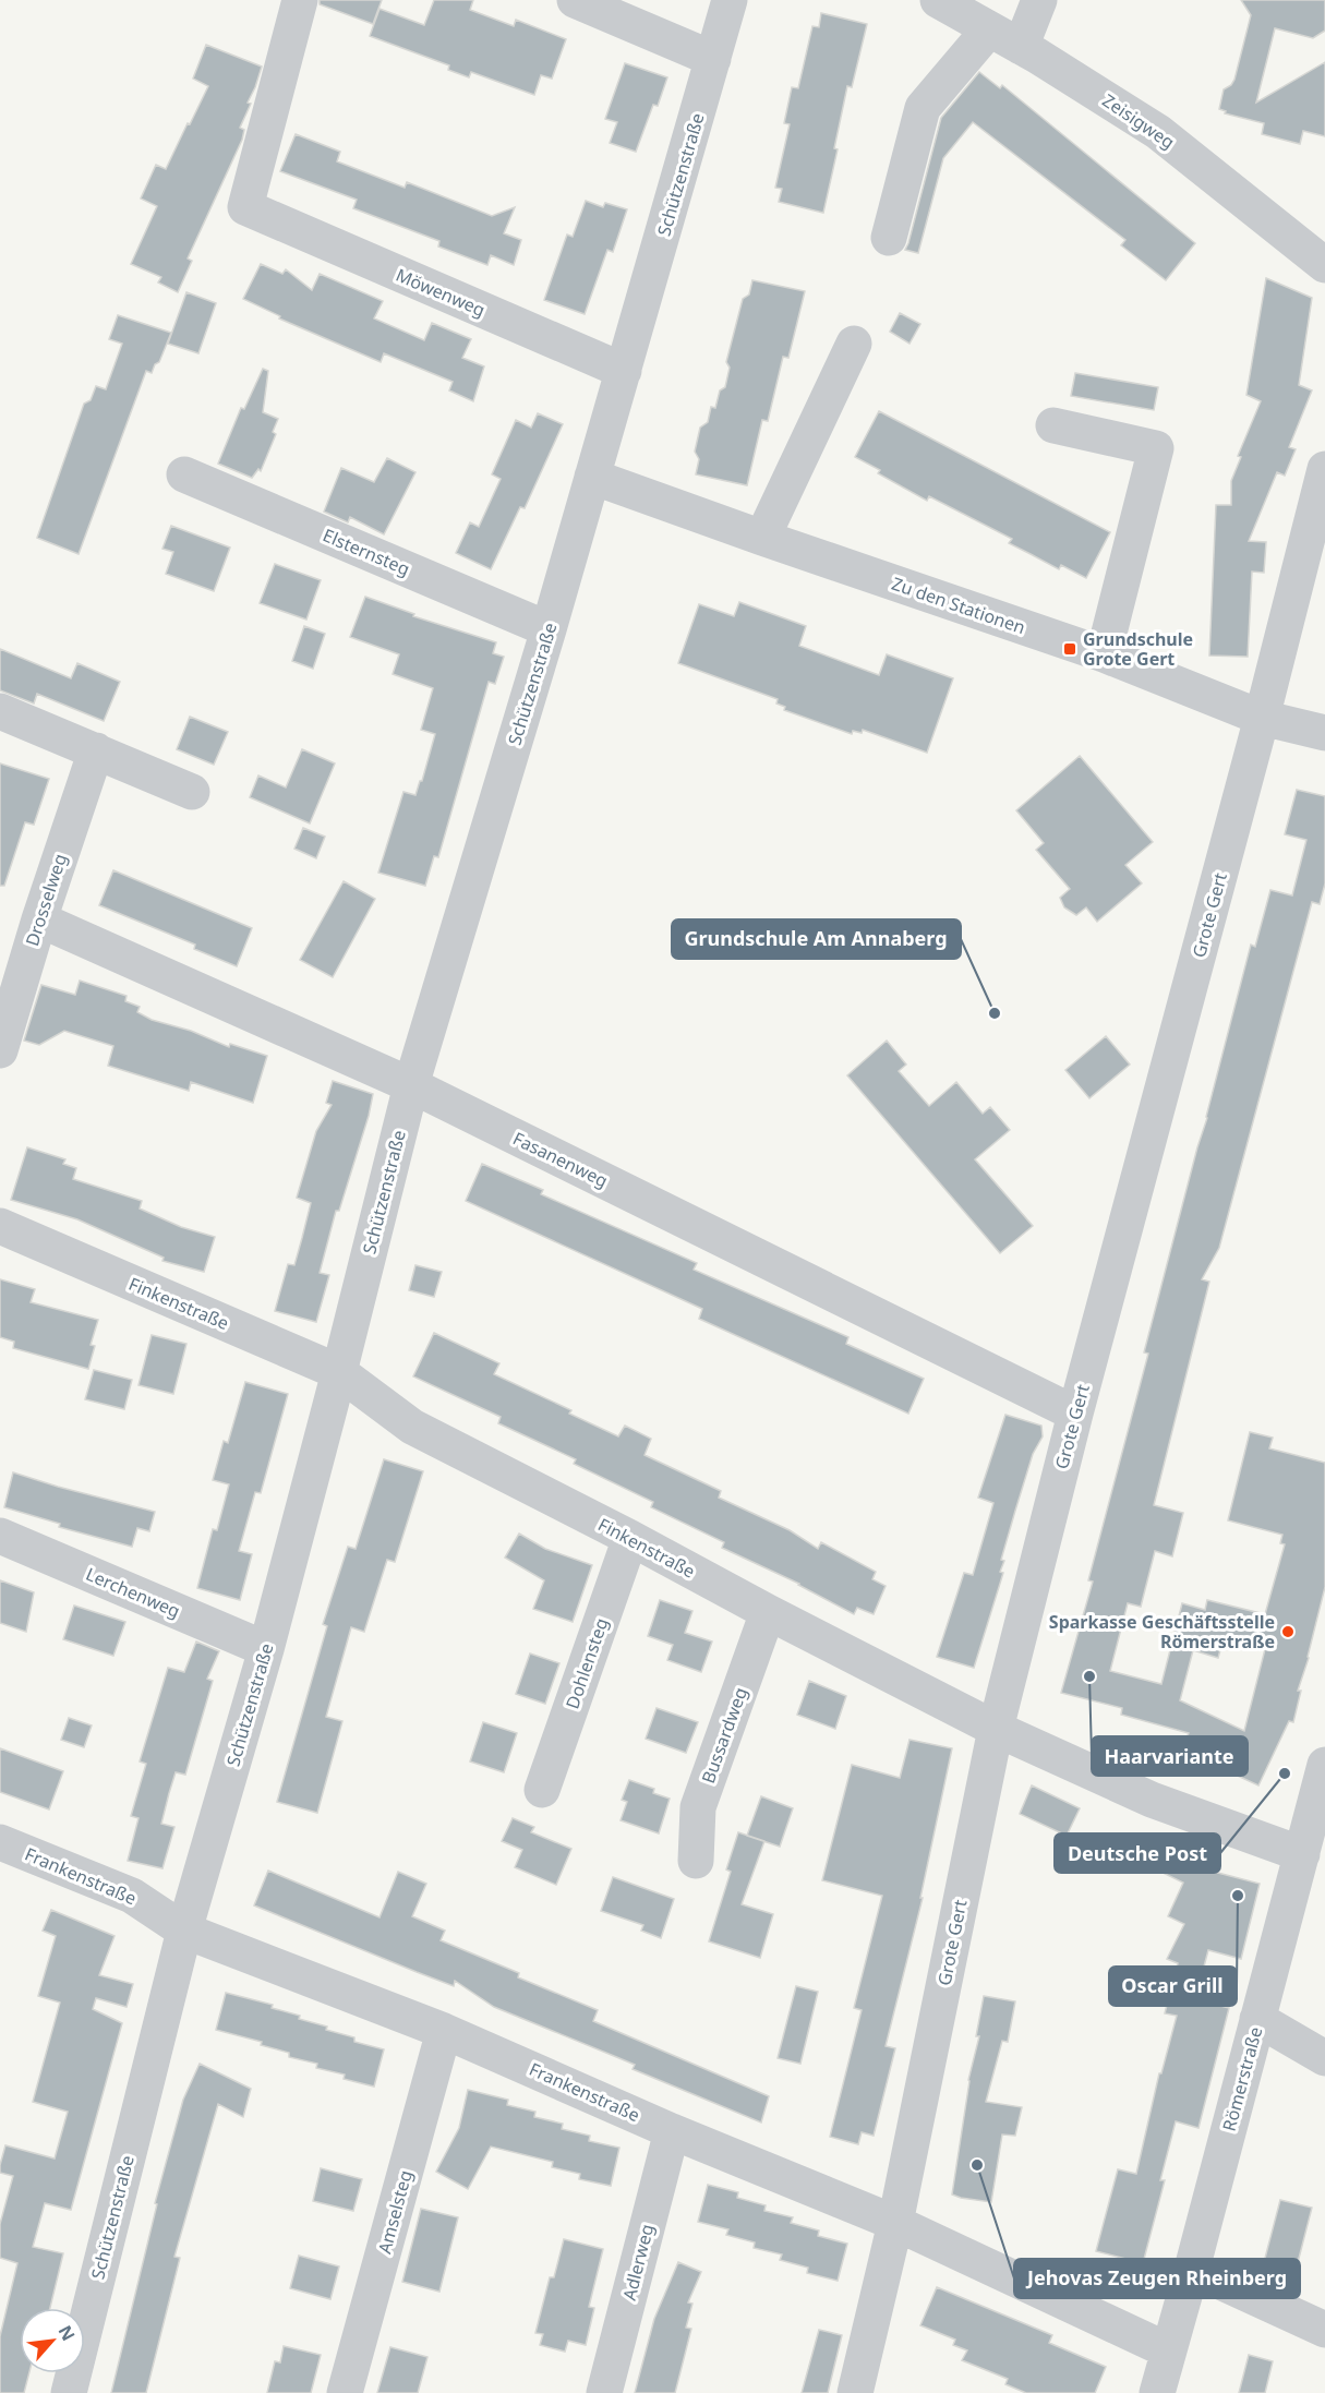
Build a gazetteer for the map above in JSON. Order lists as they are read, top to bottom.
{
  "streets": {
    "street": [
      "Zeisigweg",
      "Schützenstraße",
      "Möwenweg",
      "Elsternsteg",
      "Zu den Stationen",
      "Drosselweg",
      "Grote Gert",
      "Fasanenweg",
      "Finkenstraße",
      "Lerchenweg",
      "Dohlensteg",
      "Bussardweg",
      "Frankenstraße",
      "Römerstraße",
      "Amselsteg",
      "Adlerweg"
    ]
  },
  "crossings": [
    ["Schützenstraße", "Möwenweg"],
    ["Schützenstraße", "Elsternsteg"],
    ["Schützenstraße", "Zu den Stationen"],
    ["Schützenstraße", "Fasanenweg"],
    ["Schützenstraße", "Finkenstraße"],
    ["Schützenstraße", "Lerchenweg"],
    ["Schützenstraße", "Frankenstraße"],
    ["Zu den Stationen", "Grote Gert"],
    ["Drosselweg", "Fasanenweg"],
    ["Grote Gert", "Fasanenweg"],
    ["Grote Gert", "Finkenstraße"],
    ["Grote Gert", "Frankenstraße"],
    ["Finkenstraße", "Dohlensteg"],
    ["Finkenstraße", "Bussardweg"],
    ["Finkenstraße", "Römerstraße"],
    ["Frankenstraße", "Römerstraße"],
    ["Frankenstraße", "Amselsteg"],
    ["Frankenstraße", "Adlerweg"]
  ],
  "places": {
    "transit": ["Grundschule Grote Gert"],
    "other": [
      "Grundschule Am Annaberg",
      "Sparkasse Geschäftsstelle Römerstraße",
      "Haarvariante",
      "Deutsche Post",
      "Oscar Grill",
      "Jehovas Zeugen Rheinberg"
    ]
  },
  "north": "top right"
}
